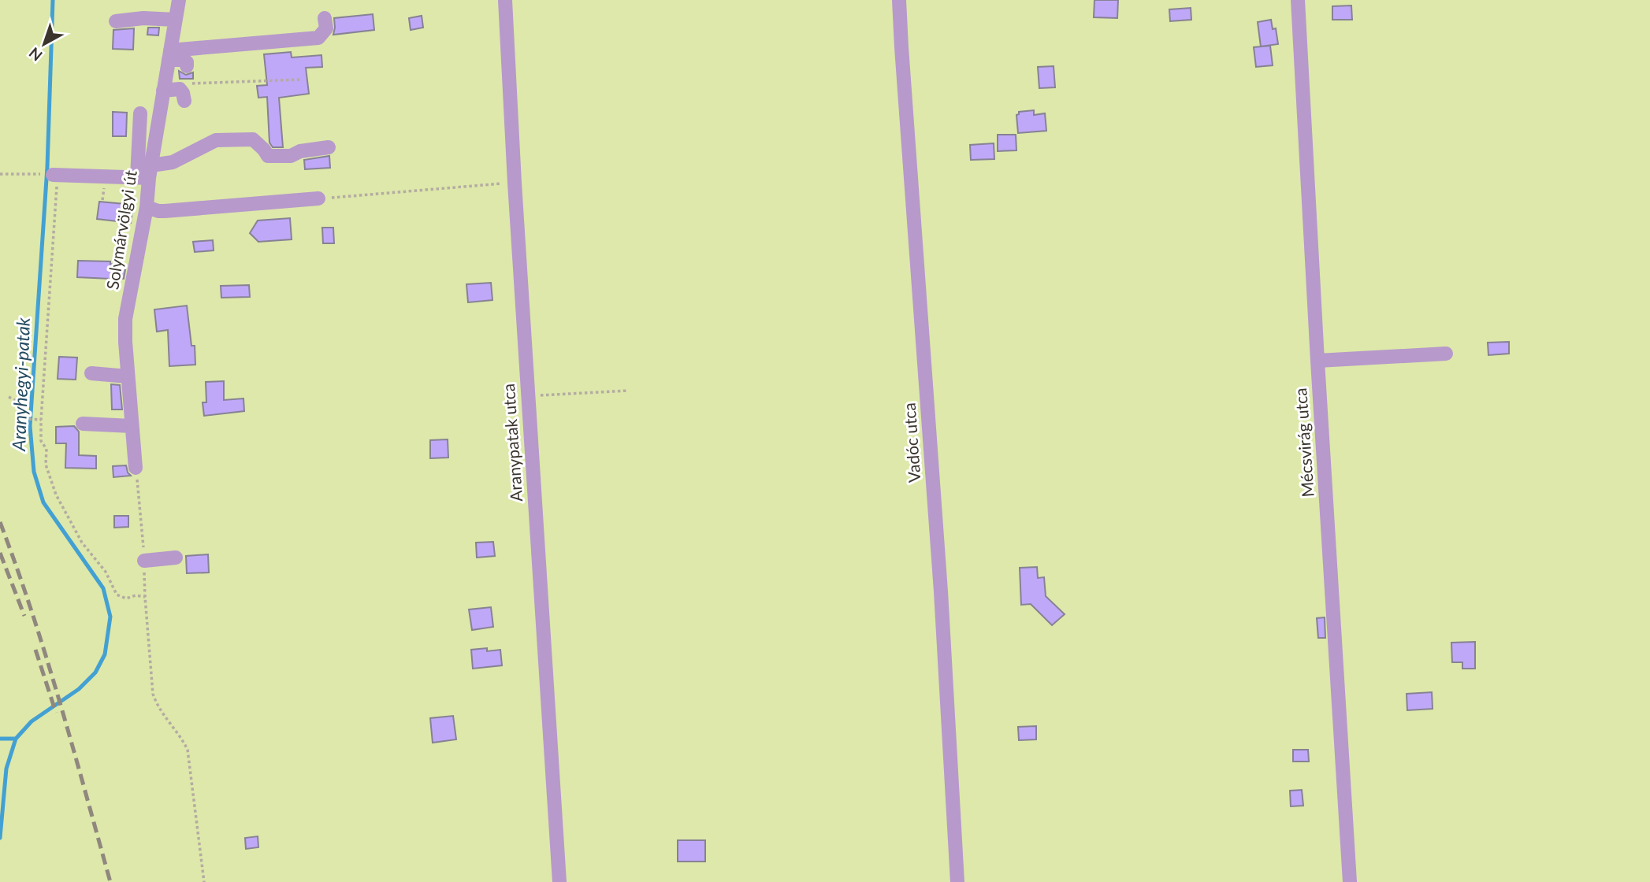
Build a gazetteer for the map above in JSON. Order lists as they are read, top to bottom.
{
  "streets": {
    "street": [
      "Solymárvölgyi út",
      "Aranypatak utca",
      "Vadóc utca",
      "Mécsvirág utca"
    ]
  },
  "water": ["Aranyhegyi-patak"],
  "north": "bottom left"
}
